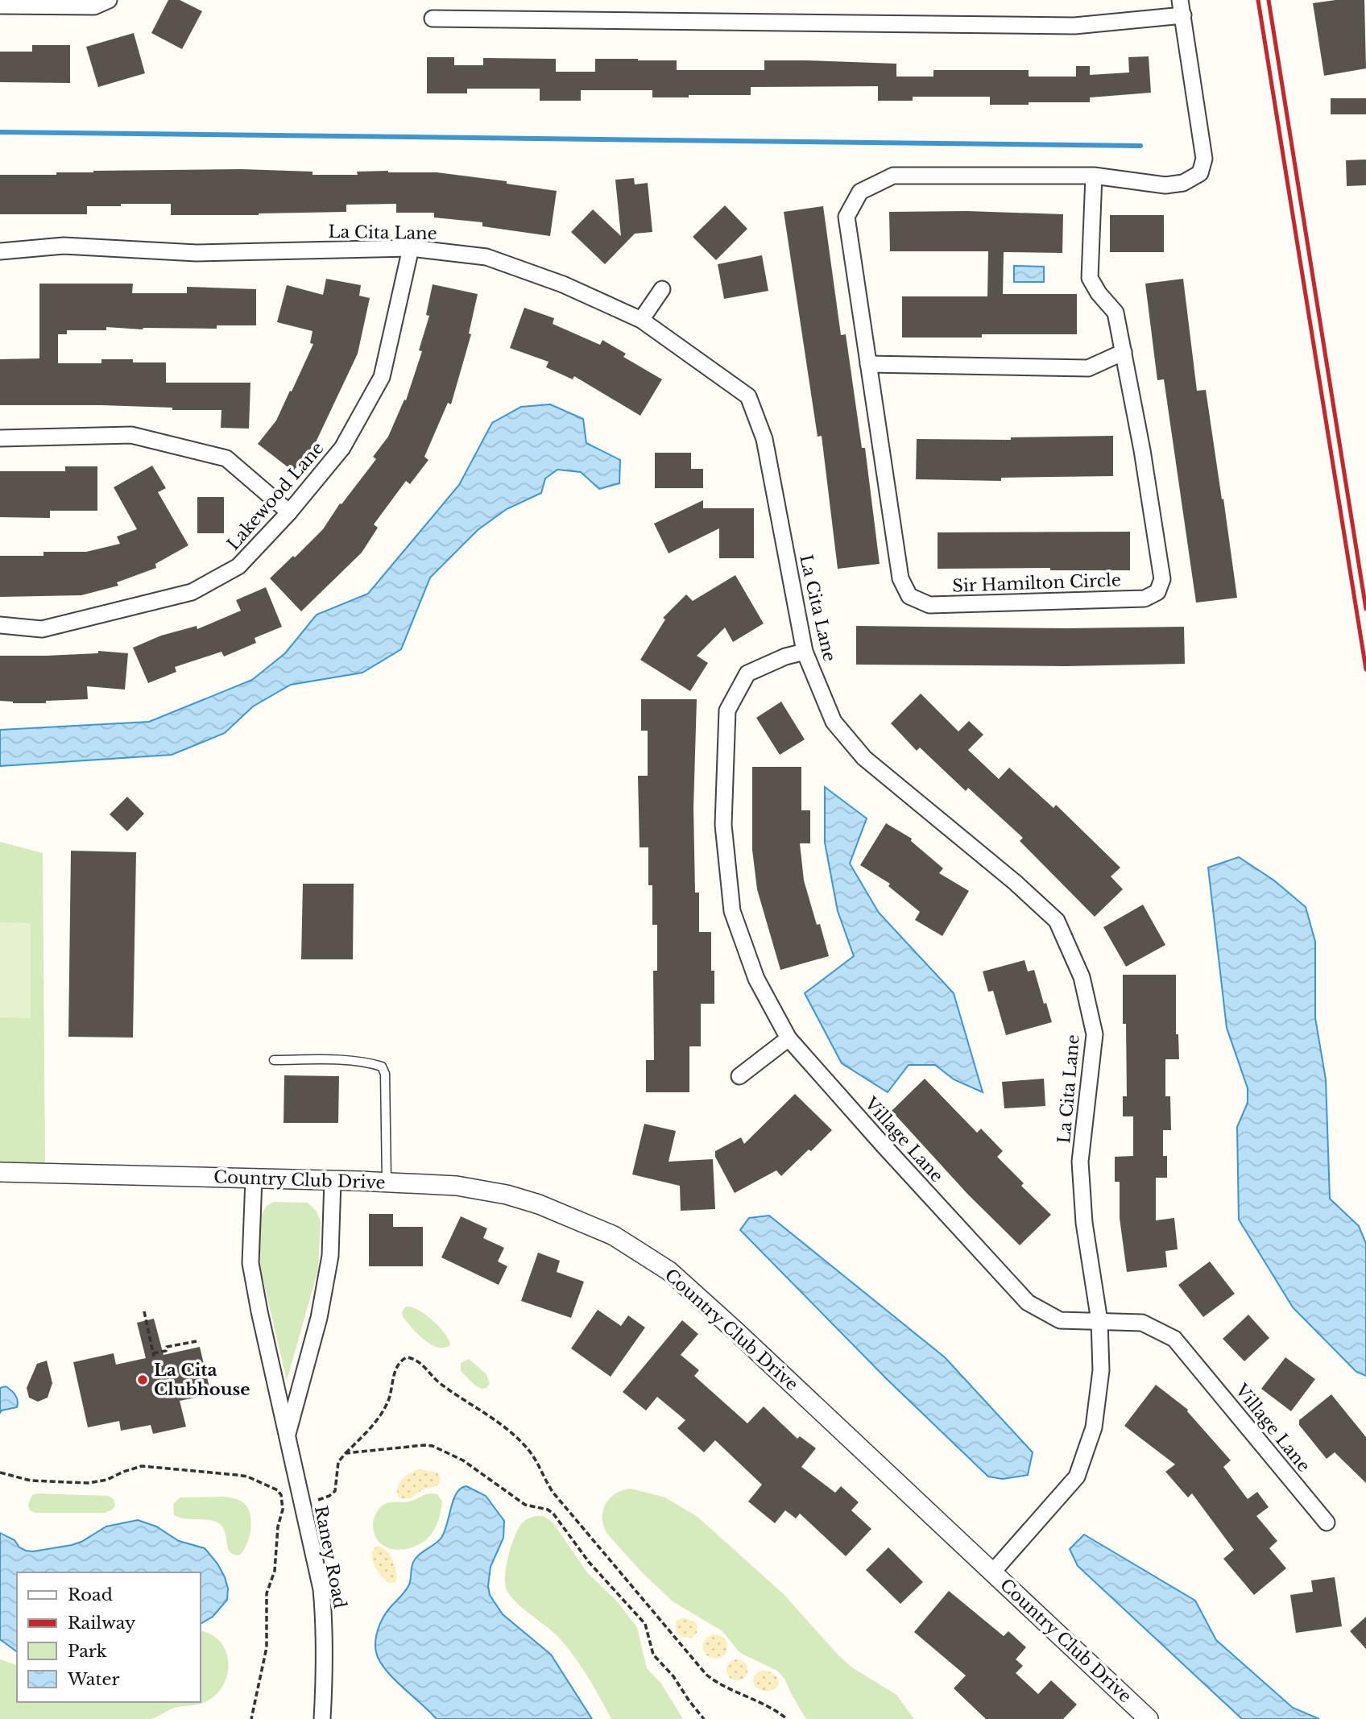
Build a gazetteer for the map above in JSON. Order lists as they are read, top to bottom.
{
  "streets": {
    "street": [
      "La Cita Lane",
      "Lakewood Lane",
      "Sir Hamilton Circle",
      "Village Lane",
      "Country Club Drive",
      "Raney Road"
    ]
  },
  "crossings": [
    ["La Cita Lane", "Lakewood Lane"],
    ["La Cita Lane", "Village Lane"],
    ["La Cita Lane", "Country Club Drive"],
    ["Country Club Drive", "Raney Road"]
  ],
  "places": ["La Cita Clubhouse"],
  "legend": [
    "Road",
    "Railway",
    "Park",
    "Water"
  ]
}
